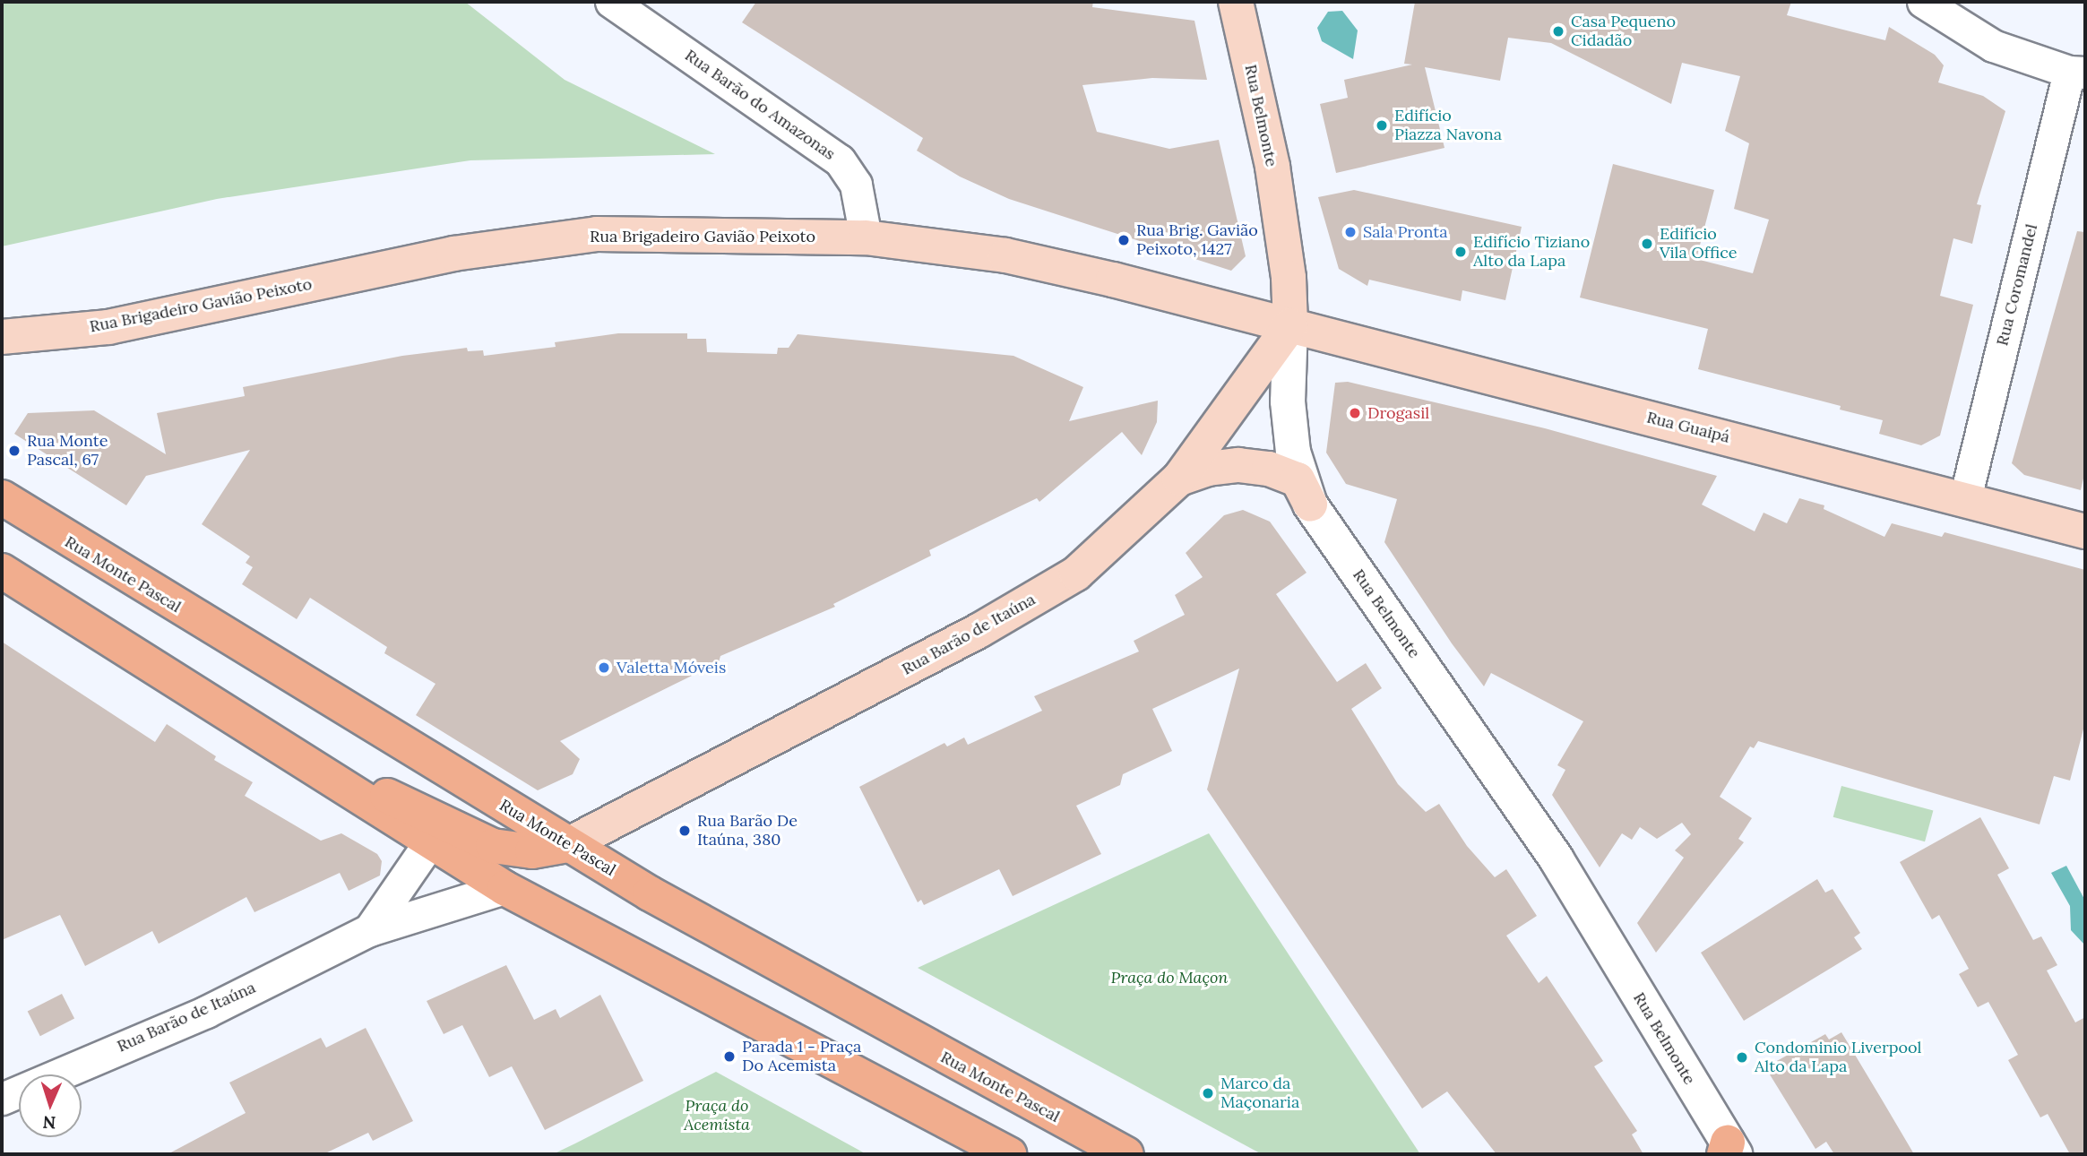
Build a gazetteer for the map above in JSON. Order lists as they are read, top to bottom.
{
  "streets": {
    "main road": [
      "Rua Belmonte",
      "Rua Brigadeiro Gavião Peixoto",
      "Rua Guaipá",
      "Rua Monte Pascal",
      "Rua Barão de Itaúna"
    ],
    "street": ["Rua Barão do Amazonas", "Rua Coromandel"]
  },
  "crossings": [
    ["Rua Barão do Amazonas", "Rua Brigadeiro Gavião Peixoto"],
    ["Rua Belmonte", "Rua Brigadeiro Gavião Peixoto"],
    ["Rua Belmonte", "Rua Guaipá"],
    ["Rua Belmonte", "Rua Barão de Itaúna"],
    ["Rua Brigadeiro Gavião Peixoto", "Rua Guaipá"],
    ["Rua Brigadeiro Gavião Peixoto", "Rua Barão de Itaúna"],
    ["Rua Coromandel", "Rua Guaipá"],
    ["Rua Guaipá", "Rua Barão de Itaúna"],
    ["Rua Monte Pascal", "Rua Barão de Itaúna"]
  ],
  "parks": ["Praça do Maçon", "Praça do Acemista"],
  "places": [
    "Casa Pequeno Cidadão",
    "Edifício Piazza Navona",
    "Sala Pronta",
    "Rua Brig. Gavião Peixoto, 1427",
    "Edifício Vila Office",
    "Edifício Tiziano Alto da Lapa",
    "Drogasil",
    "Rua Monte Pascal, 67",
    "Valetta Móveis",
    "Rua Barão De Itaúna, 380",
    "Parada 1 - Praça Do Acemista",
    "Condominio Liverpool Alto da Lapa",
    "Marco da Maçonaria"
  ],
  "north": "bottom"
}
